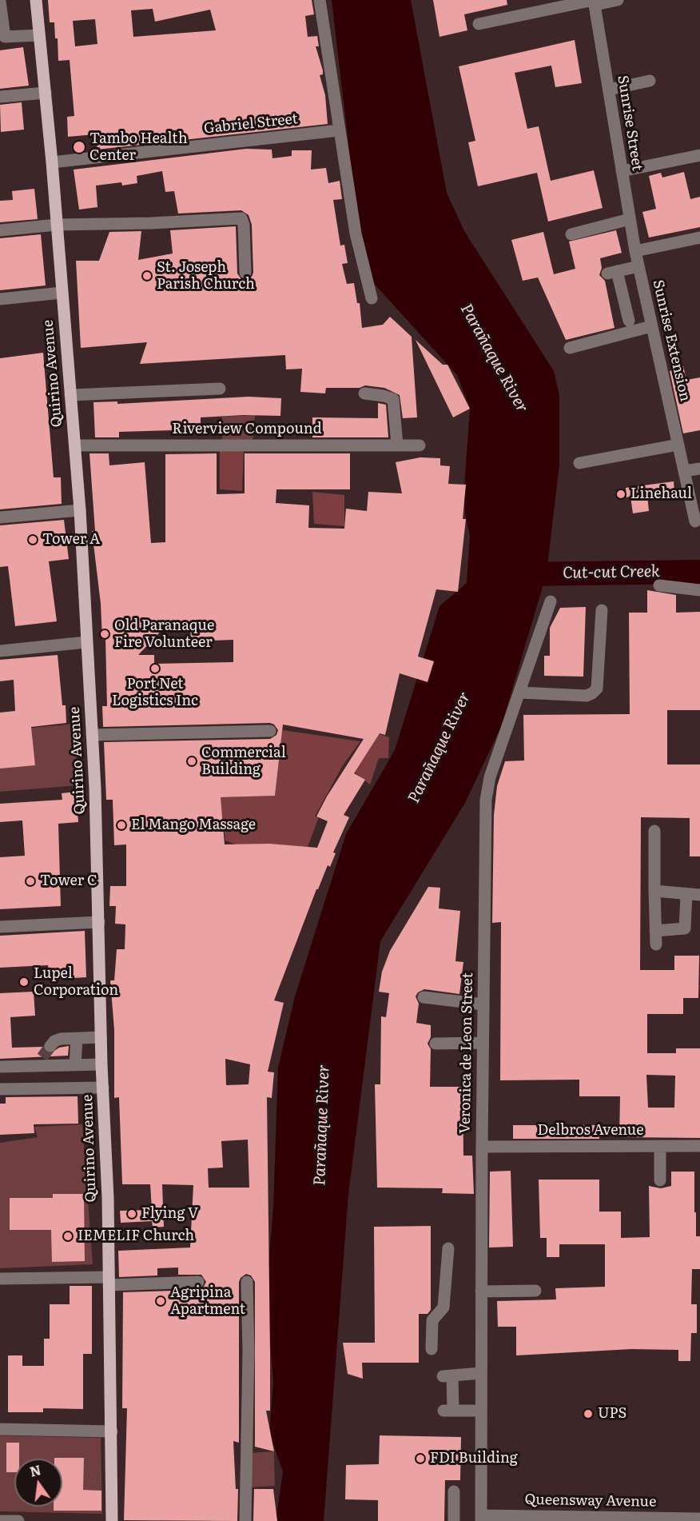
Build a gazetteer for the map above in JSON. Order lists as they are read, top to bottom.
{
  "streets": {
    "main road": ["Quirino Avenue"],
    "street": [
      "Sunrise Street",
      "Gabriel Street",
      "Sunrise Extension",
      "Riverview Compound",
      "Veronica de Leon Street",
      "Delbros Avenue",
      "Queensway Avenue"
    ]
  },
  "crossings": [
    ["Sunrise Street", "Sunrise Extension"],
    ["Gabriel Street", "Quirino Avenue"],
    ["Quirino Avenue", "Riverview Compound"],
    ["Veronica de Leon Street", "Delbros Avenue"],
    ["Veronica de Leon Street", "Queensway Avenue"]
  ],
  "water": ["Parañaque River", "Cut-cut Creek"],
  "places": [
    "Tambo Health Center",
    "St. Joseph Parish Church",
    "Linehaul",
    "Tower A",
    "Old Paranaque Fire Volunteer",
    "Port Net Logistics Inc",
    "Commercial Building",
    "El Mango Massage",
    "Tower C",
    "Lupel Corporation",
    "Flying V",
    "IEMELIF Church",
    "Agripina Apartment",
    "UPS",
    "FDI Building"
  ],
  "north": "top"
}
